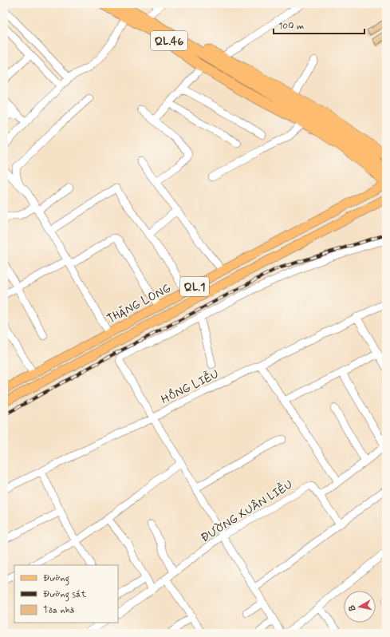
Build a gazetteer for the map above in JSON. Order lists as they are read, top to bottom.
{
  "streets": {
    "highway": ["QL.46"],
    "main road": ["QL.1", "THĂNG LONG"],
    "street": ["HỒNG LIỄU", "ĐƯỜNG XUÂN LIỄU"]
  },
  "legend": ["Đường", "Đường sắt", "Tòa nhà"],
  "scale_bar": "100 m",
  "north": "left"
}
